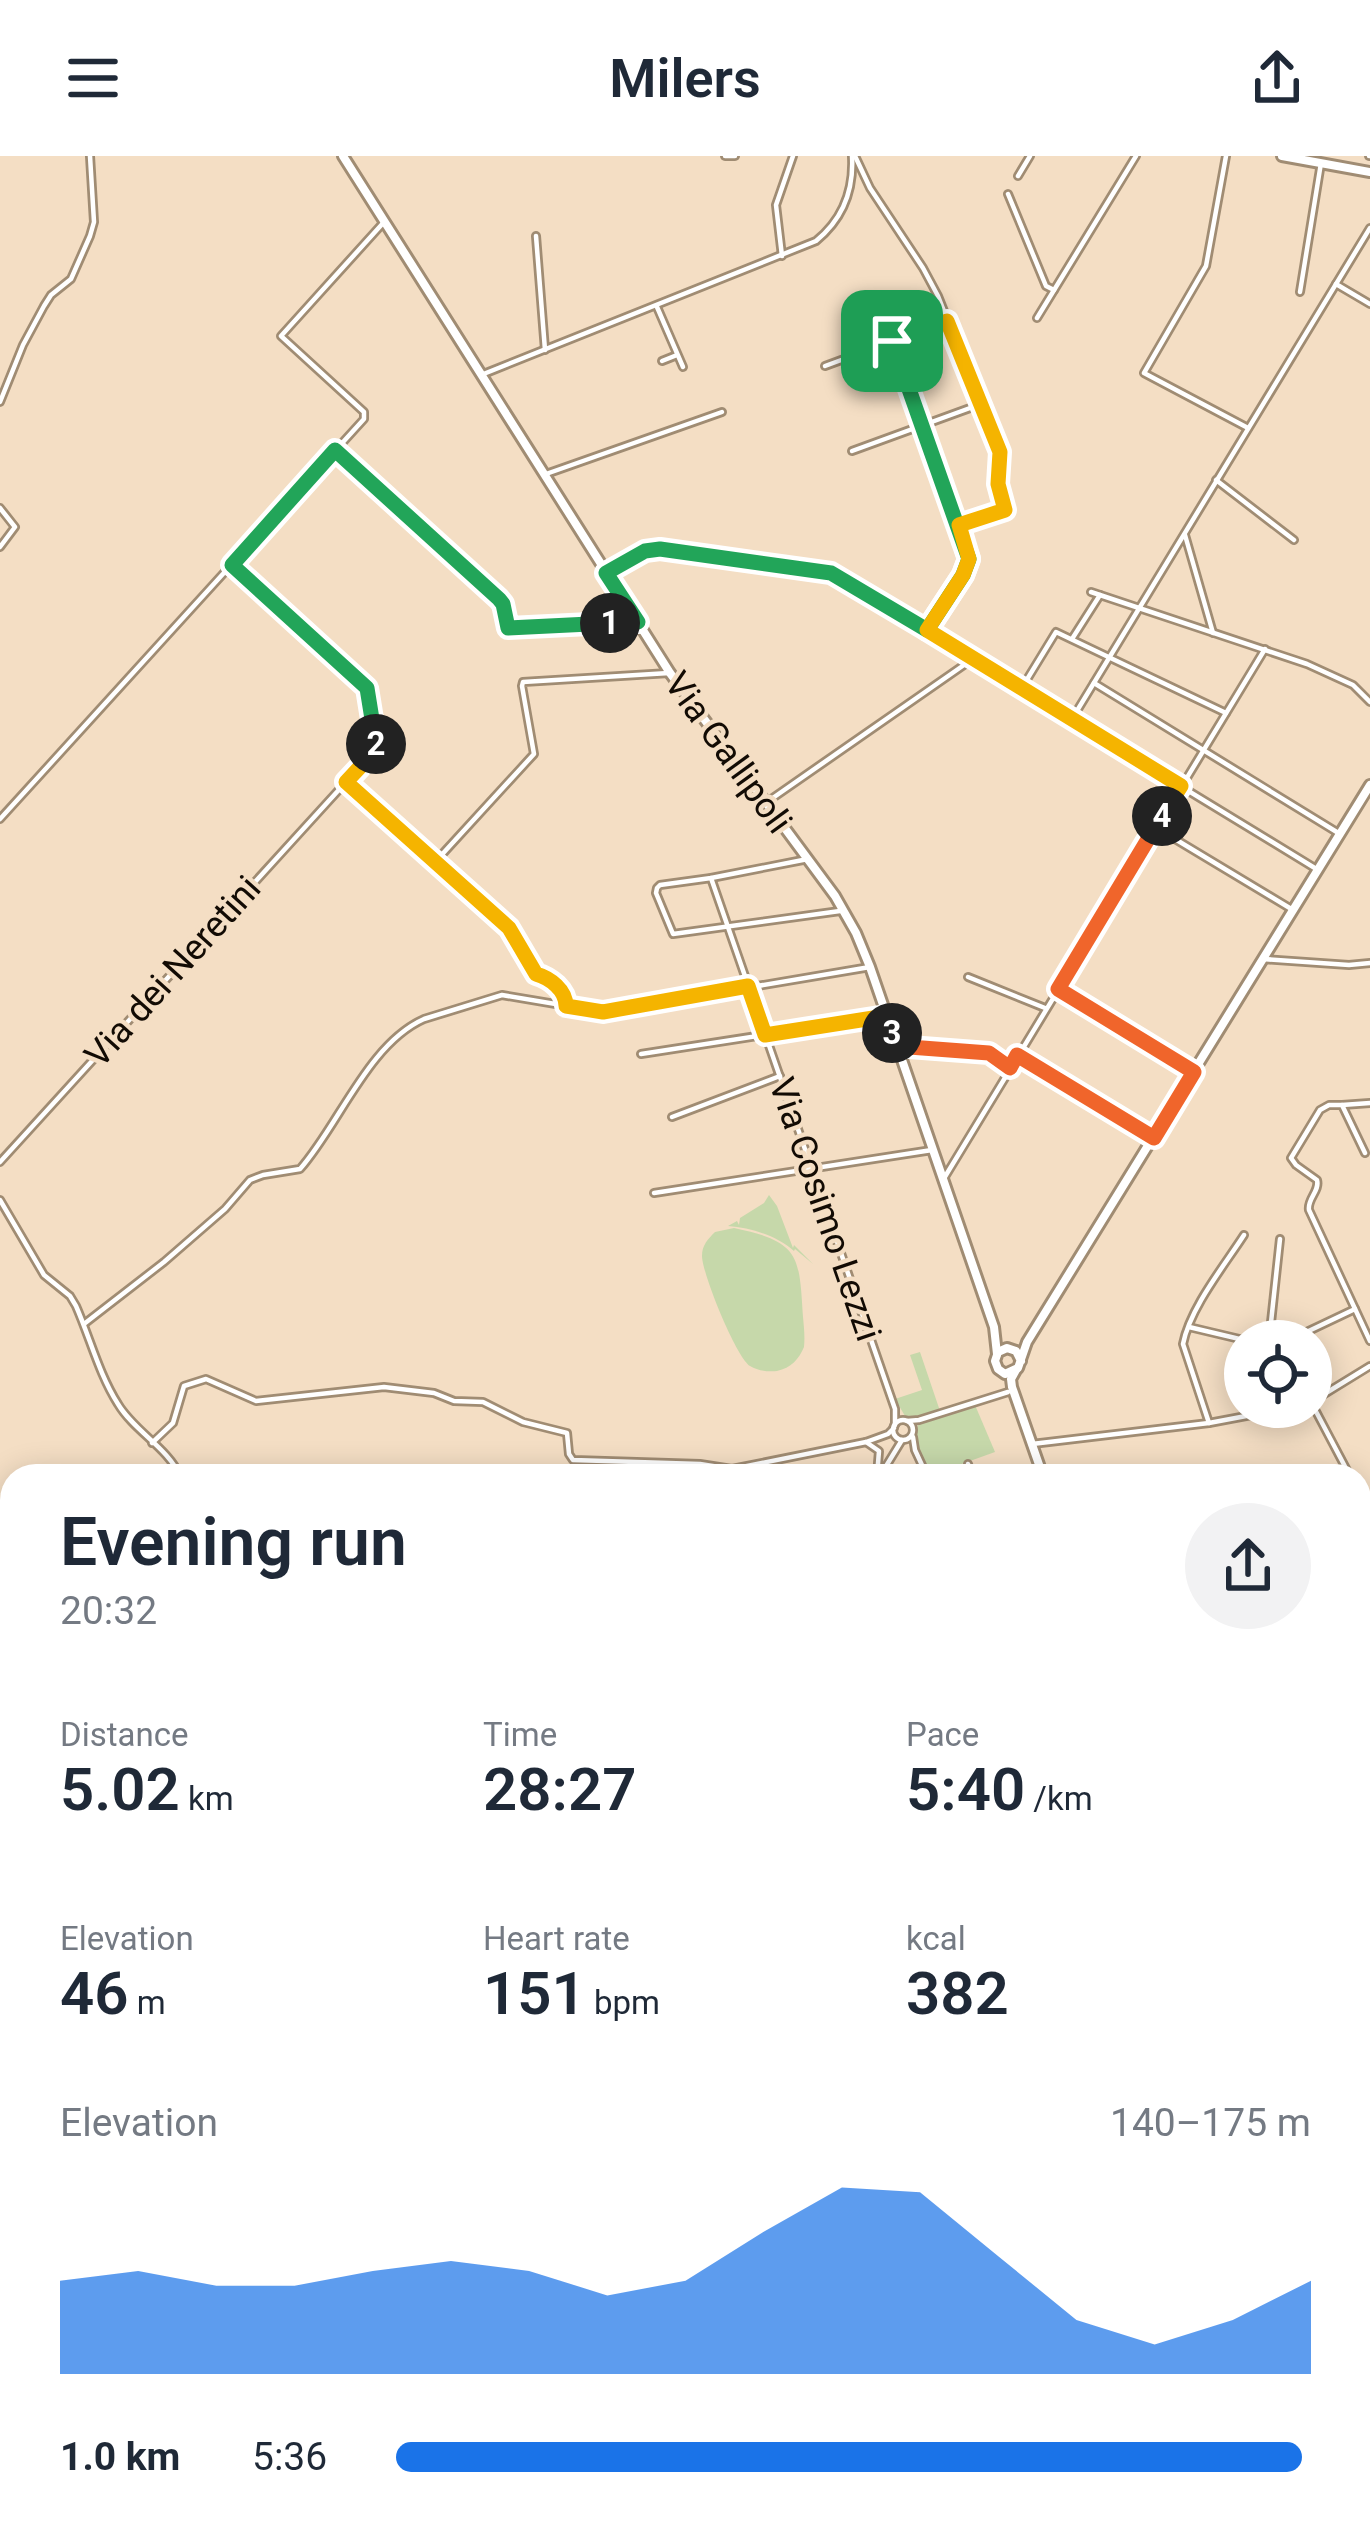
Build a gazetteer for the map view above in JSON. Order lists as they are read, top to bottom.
{
  "streets": {
    "main road": ["Via Gallipoli"],
    "street": ["Via dei Neretini", "Via Cosimo Lezzi"]
  },
  "page": {
    "header": "Milers",
    "pins": [
      "1",
      "2",
      "4",
      "3"
    ],
    "heading": ["Evening run", "20:32"],
    "stats": [
      ["Distance", "5.02 km"],
      ["Time", "28:27"],
      ["Pace", "5:40 /km"],
      ["Elevation", "46 m"],
      ["Heart rate", "151 bpm"],
      ["kcal", "382"]
    ],
    "chart": ["Elevation", "140–175 m"],
    "list": [
      {
        "name": "1.0 km",
        "note": "5:36"
      }
    ]
  }
}
